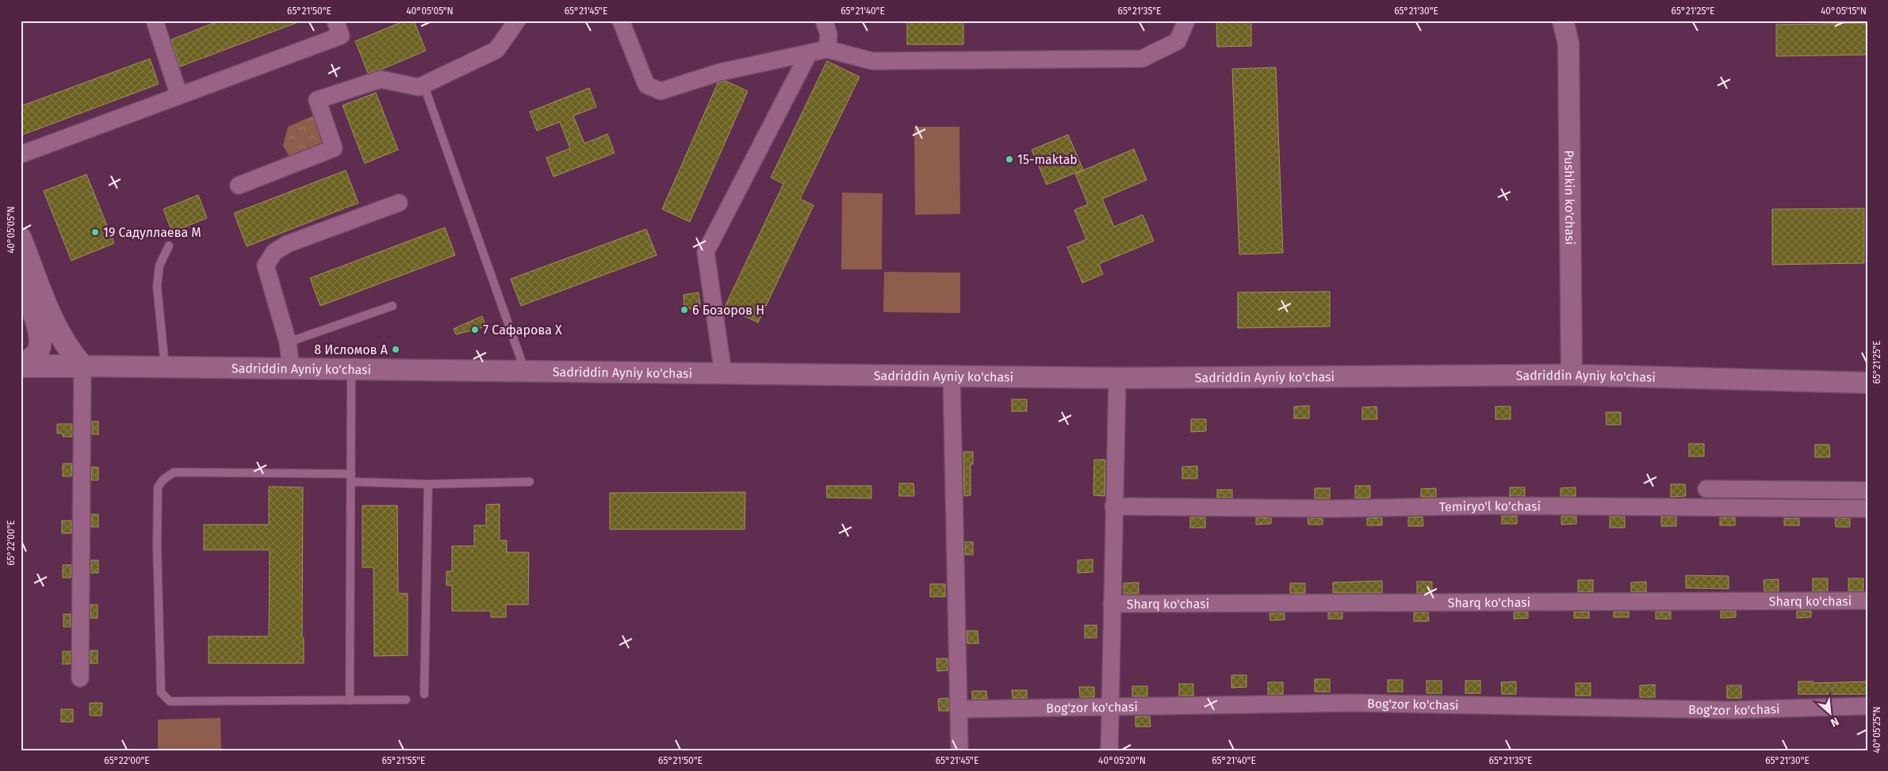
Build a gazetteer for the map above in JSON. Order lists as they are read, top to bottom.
{
  "streets": {
    "main road": ["Sadriddin Ayniy ko'chasi"],
    "street": [
      "Pushkin ko'chasi",
      "Temiryo'l ko'chasi",
      "Sharq ko'chasi",
      "Bog'zor ko'chasi"
    ]
  },
  "crossings": [
    ["Pushkin ko'chasi", "Sadriddin Ayniy ko'chasi"]
  ],
  "places": [
    "15-maktab",
    "19 Садуллаева М",
    "6 Бозоров Н",
    "7 Сафарова Х",
    "8 Исломов А"
  ],
  "north": "bottom right",
  "coordinates": [
    "65°21'50\"E",
    "40°05'05\"N",
    "65°21'45\"E",
    "65°21'40\"E",
    "65°21'35\"E",
    "65°21'30\"E",
    "65°21'25\"E",
    "40°05'15\"N",
    "65°22'00\"E",
    "40°05'25\"N",
    "65°21'55\"E",
    "40°05'20\"N"
  ]
}
